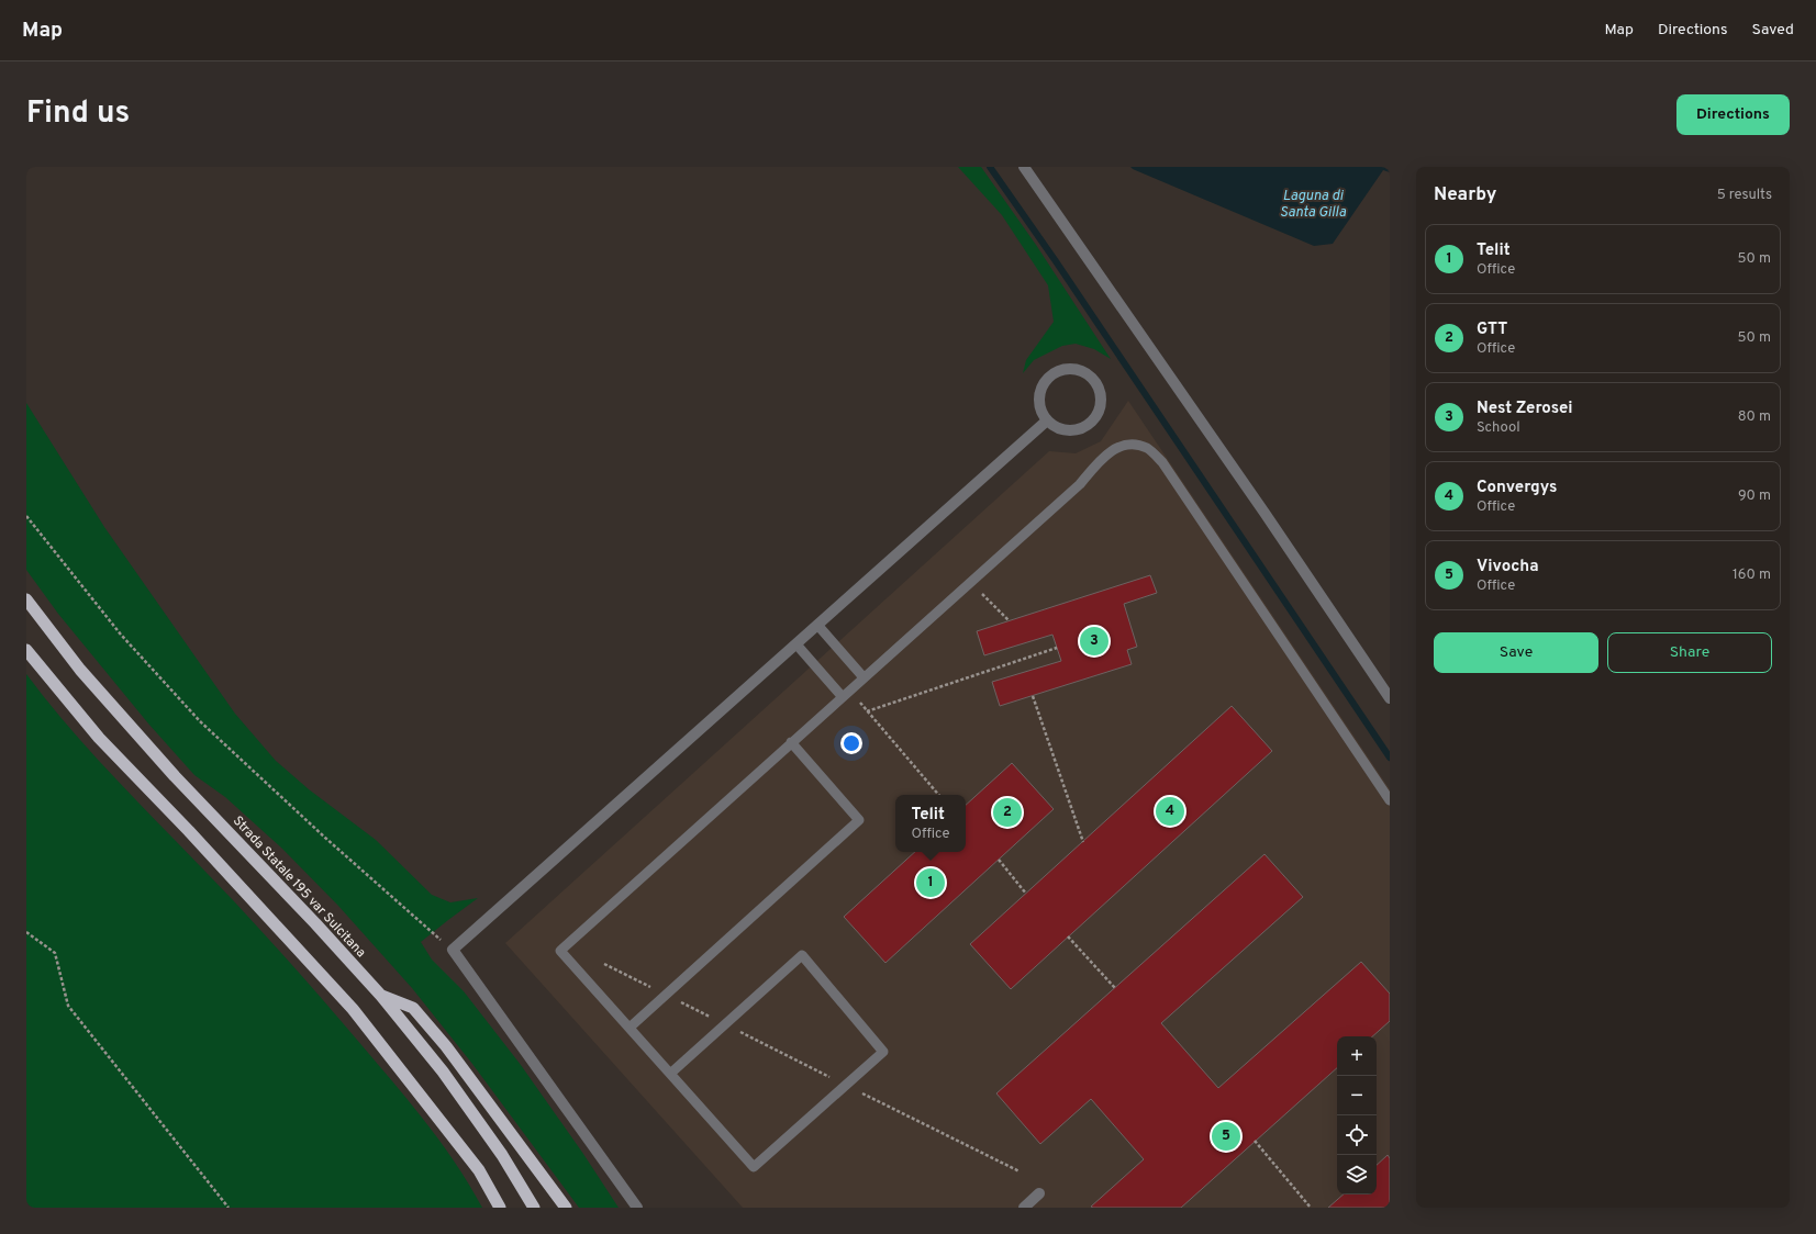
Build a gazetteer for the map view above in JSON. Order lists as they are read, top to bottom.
{
  "streets": {
    "highway": ["Strada Statale 195 var Sulcitana"]
  },
  "water": ["Laguna di Santa Gilla"],
  "page": {
    "header": "Map",
    "nav": ["Map", "Directions", "Saved"],
    "title": "Find us",
    "buttons": [
      "Directions",
      ["Save", "Share"]
    ],
    "heading": ["Nearby", "5 results"],
    "list": [
      {
        "mark": "1",
        "name": "Telit",
        "note": "Office",
        "value": "50 m"
      },
      {
        "mark": "2",
        "name": "GTT",
        "note": "Office",
        "value": "50 m"
      },
      {
        "mark": "3",
        "name": "Nest Zerosei",
        "note": "School",
        "value": "80 m"
      },
      {
        "mark": "4",
        "name": "Convergys",
        "note": "Office",
        "value": "90 m"
      },
      {
        "mark": "5",
        "name": "Vivocha",
        "note": "Office",
        "value": "160 m"
      }
    ],
    "pins": [
      "3",
      "4",
      "2",
      "1",
      "5"
    ],
    "popup": ["Telit", "Office"],
    "map_buttons": ["+", "−"]
  }
}
